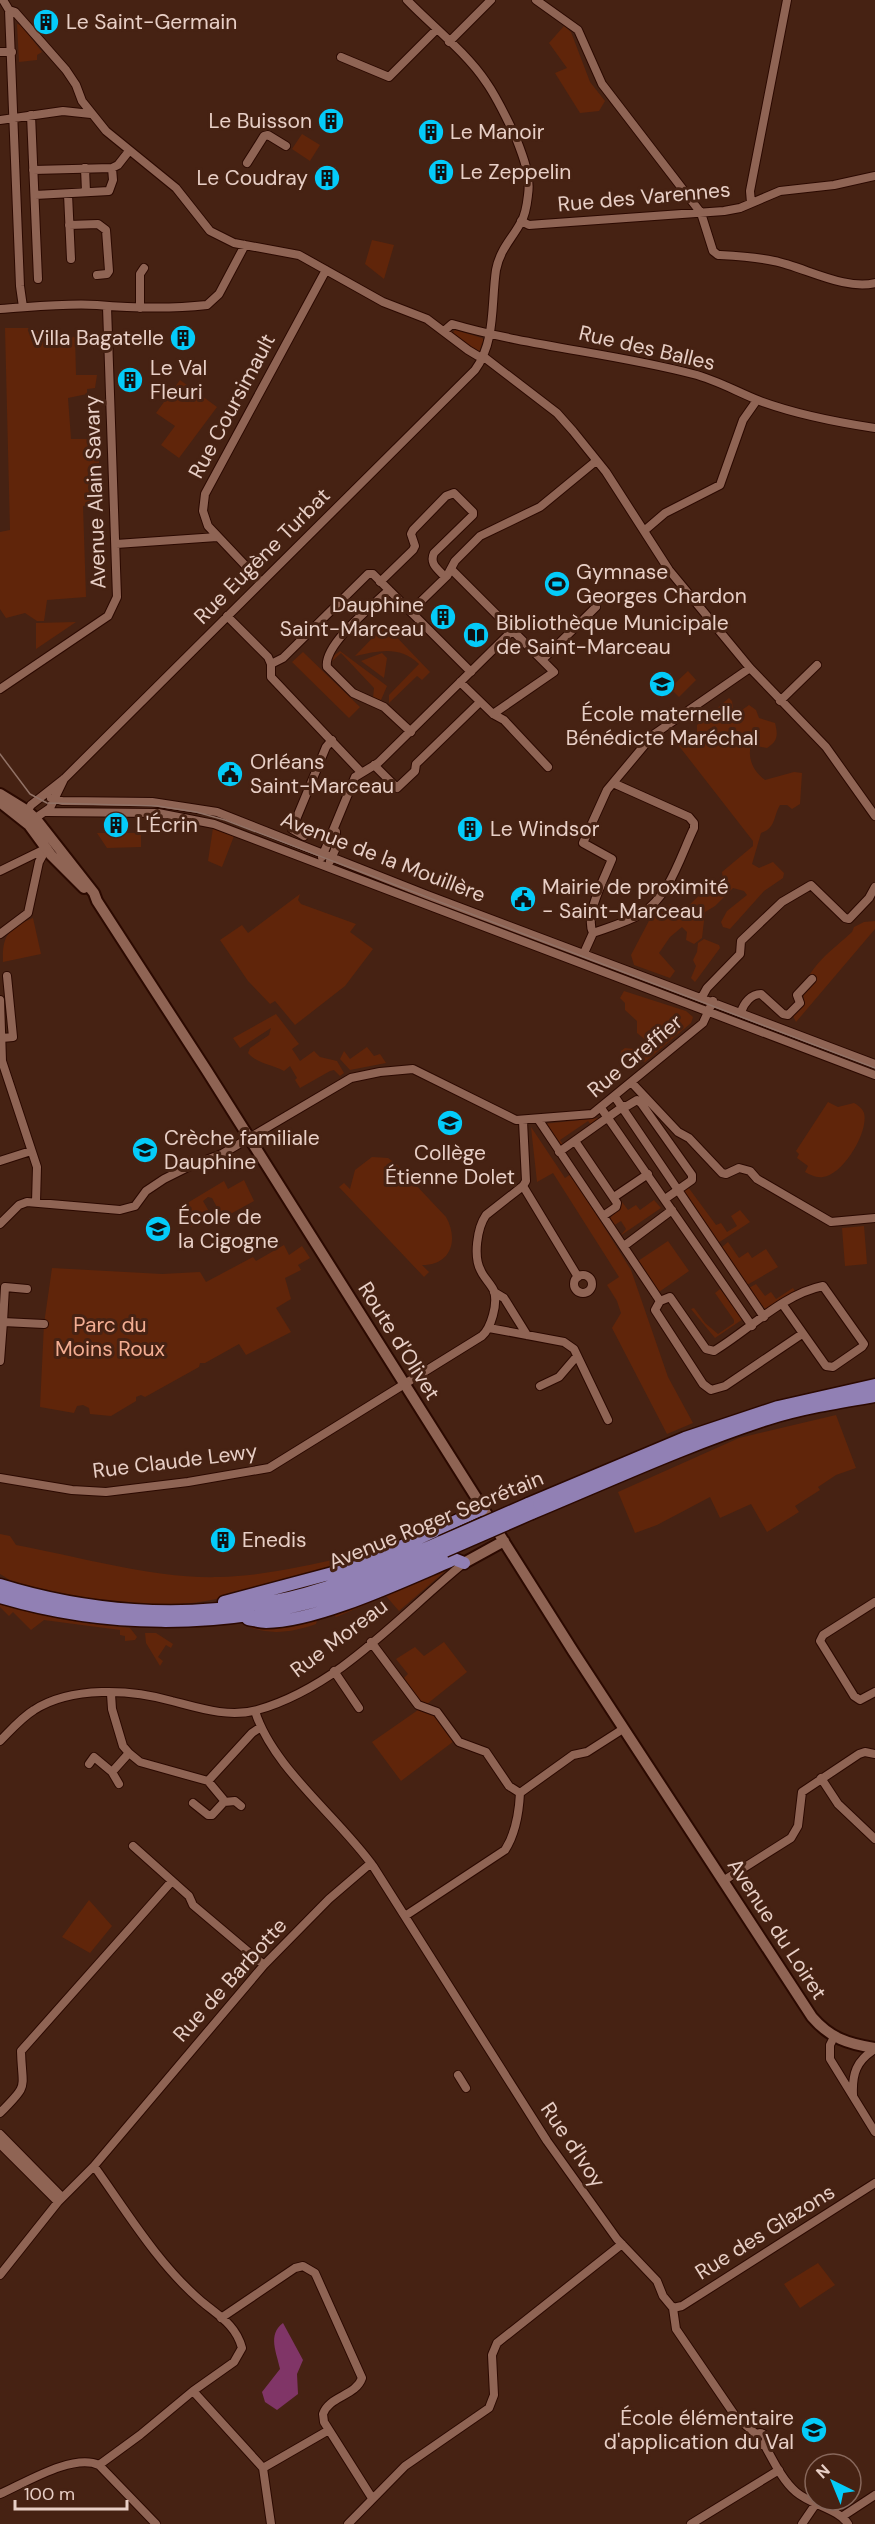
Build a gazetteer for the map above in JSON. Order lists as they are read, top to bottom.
{
  "streets": {
    "main road": [
      "Route d'Olivet",
      "Avenue Roger Secrétain",
      "Rue Moreau",
      "Avenue du Loiret"
    ],
    "street": [
      "Rue des Varennes",
      "Rue des Balles",
      "Rue Coursimault",
      "Avenue Alain Savary",
      "Rue Eugène Turbat",
      "Avenue de la Mouillère",
      "Rue Greffier",
      "Rue Claude Lewy",
      "Rue de Barbotte",
      "Rue d'Ivoy",
      "Rue des Glazons"
    ]
  },
  "crossings": [
    ["Rue Coursimault", "Rue Eugène Turbat"],
    ["Rue Eugène Turbat", "Avenue de la Mouillère"],
    ["Rue Eugène Turbat", "Route d'Olivet"],
    ["Avenue de la Mouillère", "Rue Greffier"],
    ["Rue Greffier", "Route d'Olivet"],
    ["Route d'Olivet", "Rue Claude Lewy"],
    ["Route d'Olivet", "Rue Moreau"],
    ["Route d'Olivet", "Avenue du Loiret"],
    ["Rue de Barbotte", "Rue d'Ivoy"],
    ["Rue d'Ivoy", "Rue des Glazons"]
  ],
  "parks": ["Parc du Moins Roux"],
  "places": {
    "building": [
      "Le Saint-Germain",
      "Le Buisson",
      "Le Manoir",
      "Le Zeppelin",
      "Le Coudray",
      "Villa Bagatelle",
      "Le Val Fleuri",
      "Dauphine Saint-Marceau",
      "L'Écrin",
      "Le Windsor",
      "Enedis"
    ],
    "sports": ["Gymnase Georges Chardon"],
    "library": ["Bibliothèque Municipale de Saint-Marceau"],
    "school or university": [
      "École maternelle Bénédicte Maréchal",
      "Collège Étienne Dolet",
      "Crèche familiale Dauphine",
      "École de la Cigogne",
      "École élémentaire d'application du Val"
    ],
    "public building": ["Orléans Saint-Marceau", "Mairie de proximité - Saint-Marceau"]
  },
  "scale_bar": "100 m",
  "north": "top left"
}
